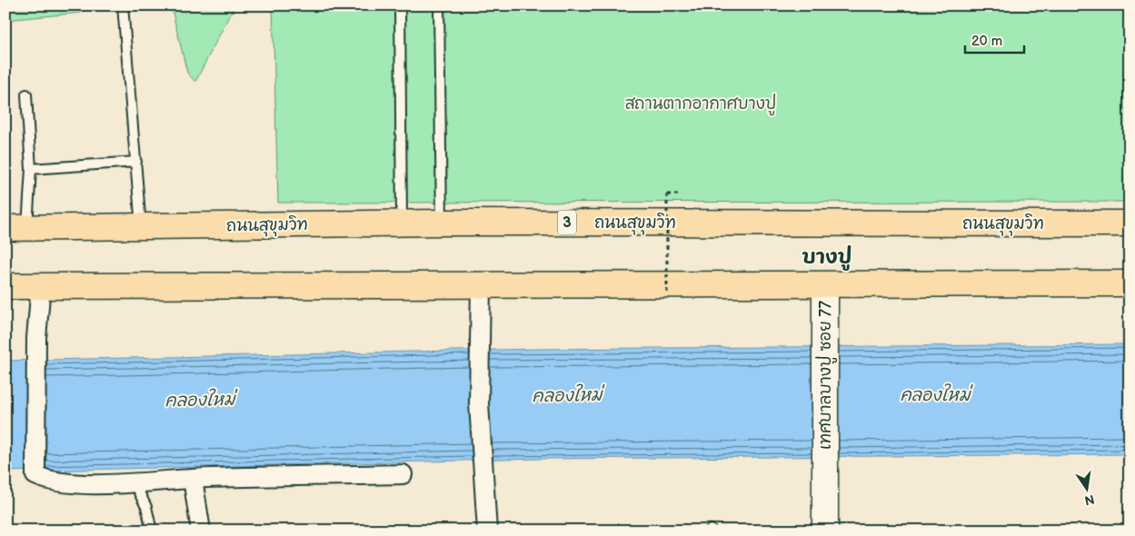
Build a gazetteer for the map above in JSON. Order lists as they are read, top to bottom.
{
  "streets": {
    "highway": ["3", "ถนนสุขุมวิท"],
    "main road": ["เทศบาลบางปู ซอย 77"]
  },
  "districts": ["บางปู"],
  "water": ["คลองใหม่"],
  "parks": ["สถานตากอากาศบางปู"],
  "scale_bar": "20 m",
  "north": "bottom"
}
